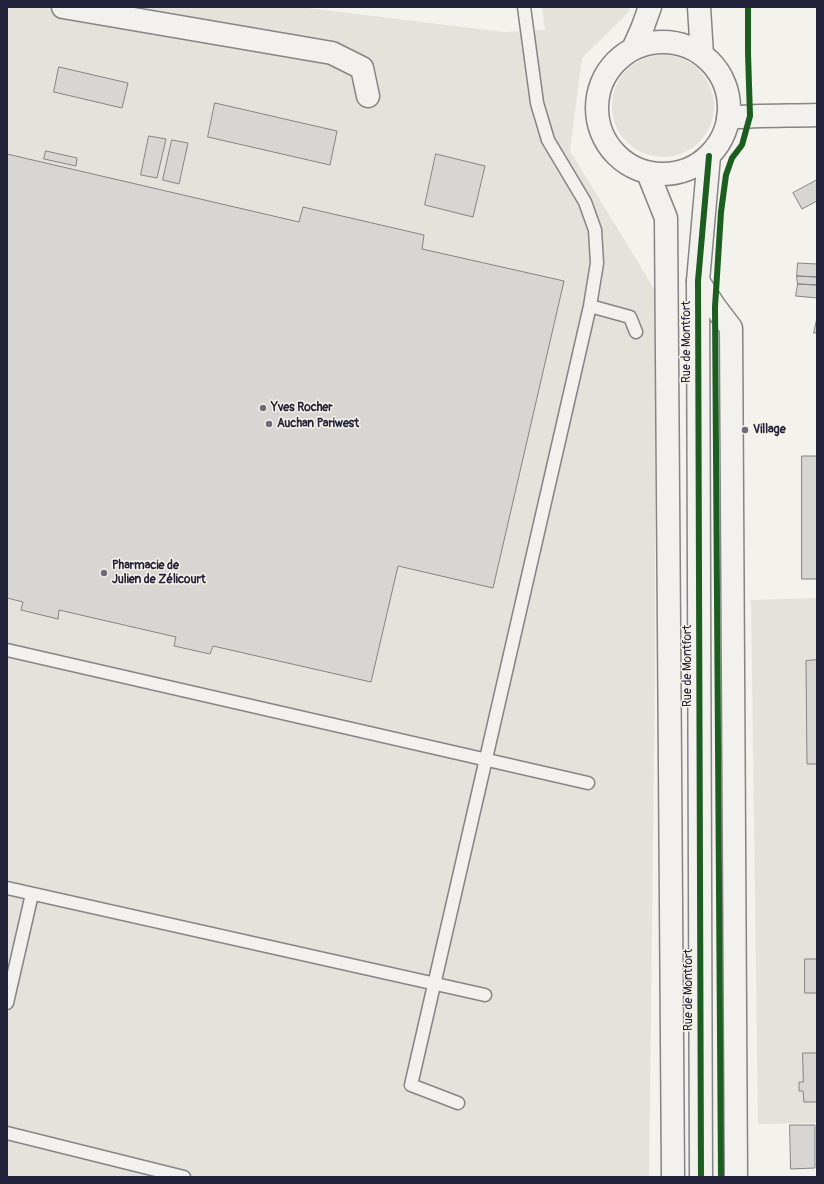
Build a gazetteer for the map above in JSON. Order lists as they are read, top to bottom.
{
  "streets": {
    "street": ["Rue de Montfort"]
  },
  "places": [
    "Yves Rocher",
    "Auchan Pariwest",
    "Village",
    "Pharmacie de Julien de Zélicourt"
  ]
}
